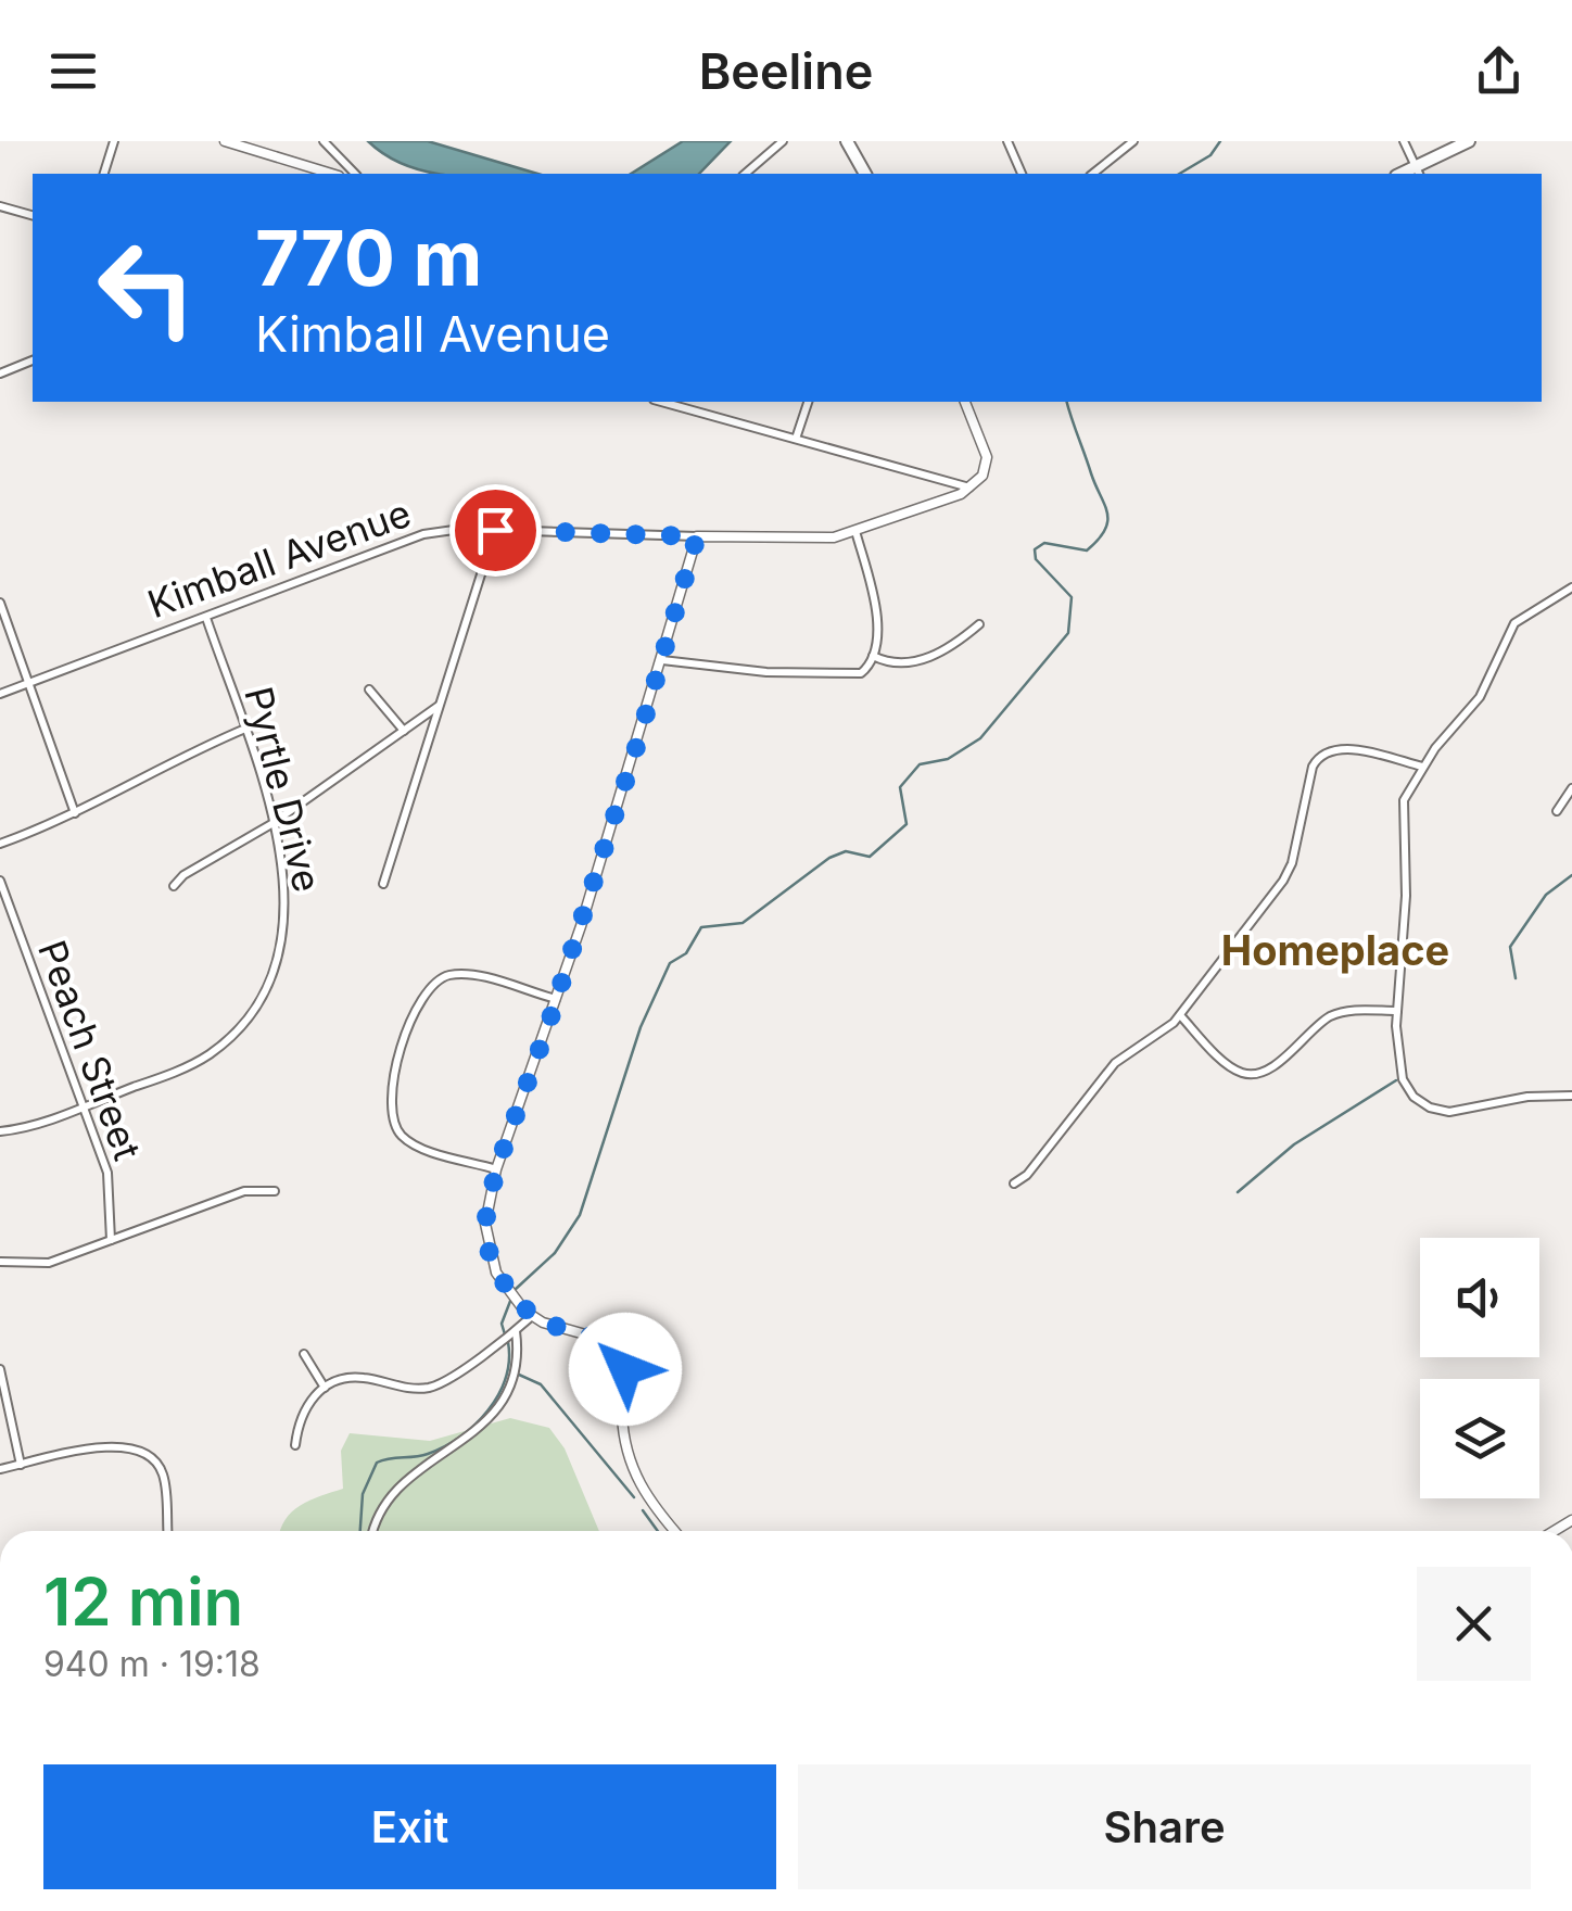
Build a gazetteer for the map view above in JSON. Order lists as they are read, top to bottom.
{
  "streets": {
    "street": ["Kimball Avenue", "Pyrtle Drive", "Peach Street"]
  },
  "crossings": [
    ["Kimball Avenue", "Pyrtle Drive"],
    ["Pyrtle Drive", "Peach Street"]
  ],
  "districts": ["Homeplace"],
  "page": {
    "header": "Beeline",
    "turn": ["770 m", "Kimball Avenue"],
    "heading": ["12 min", "940 m · 19:18"],
    "buttons": ["Exit", "Share"]
  }
}
